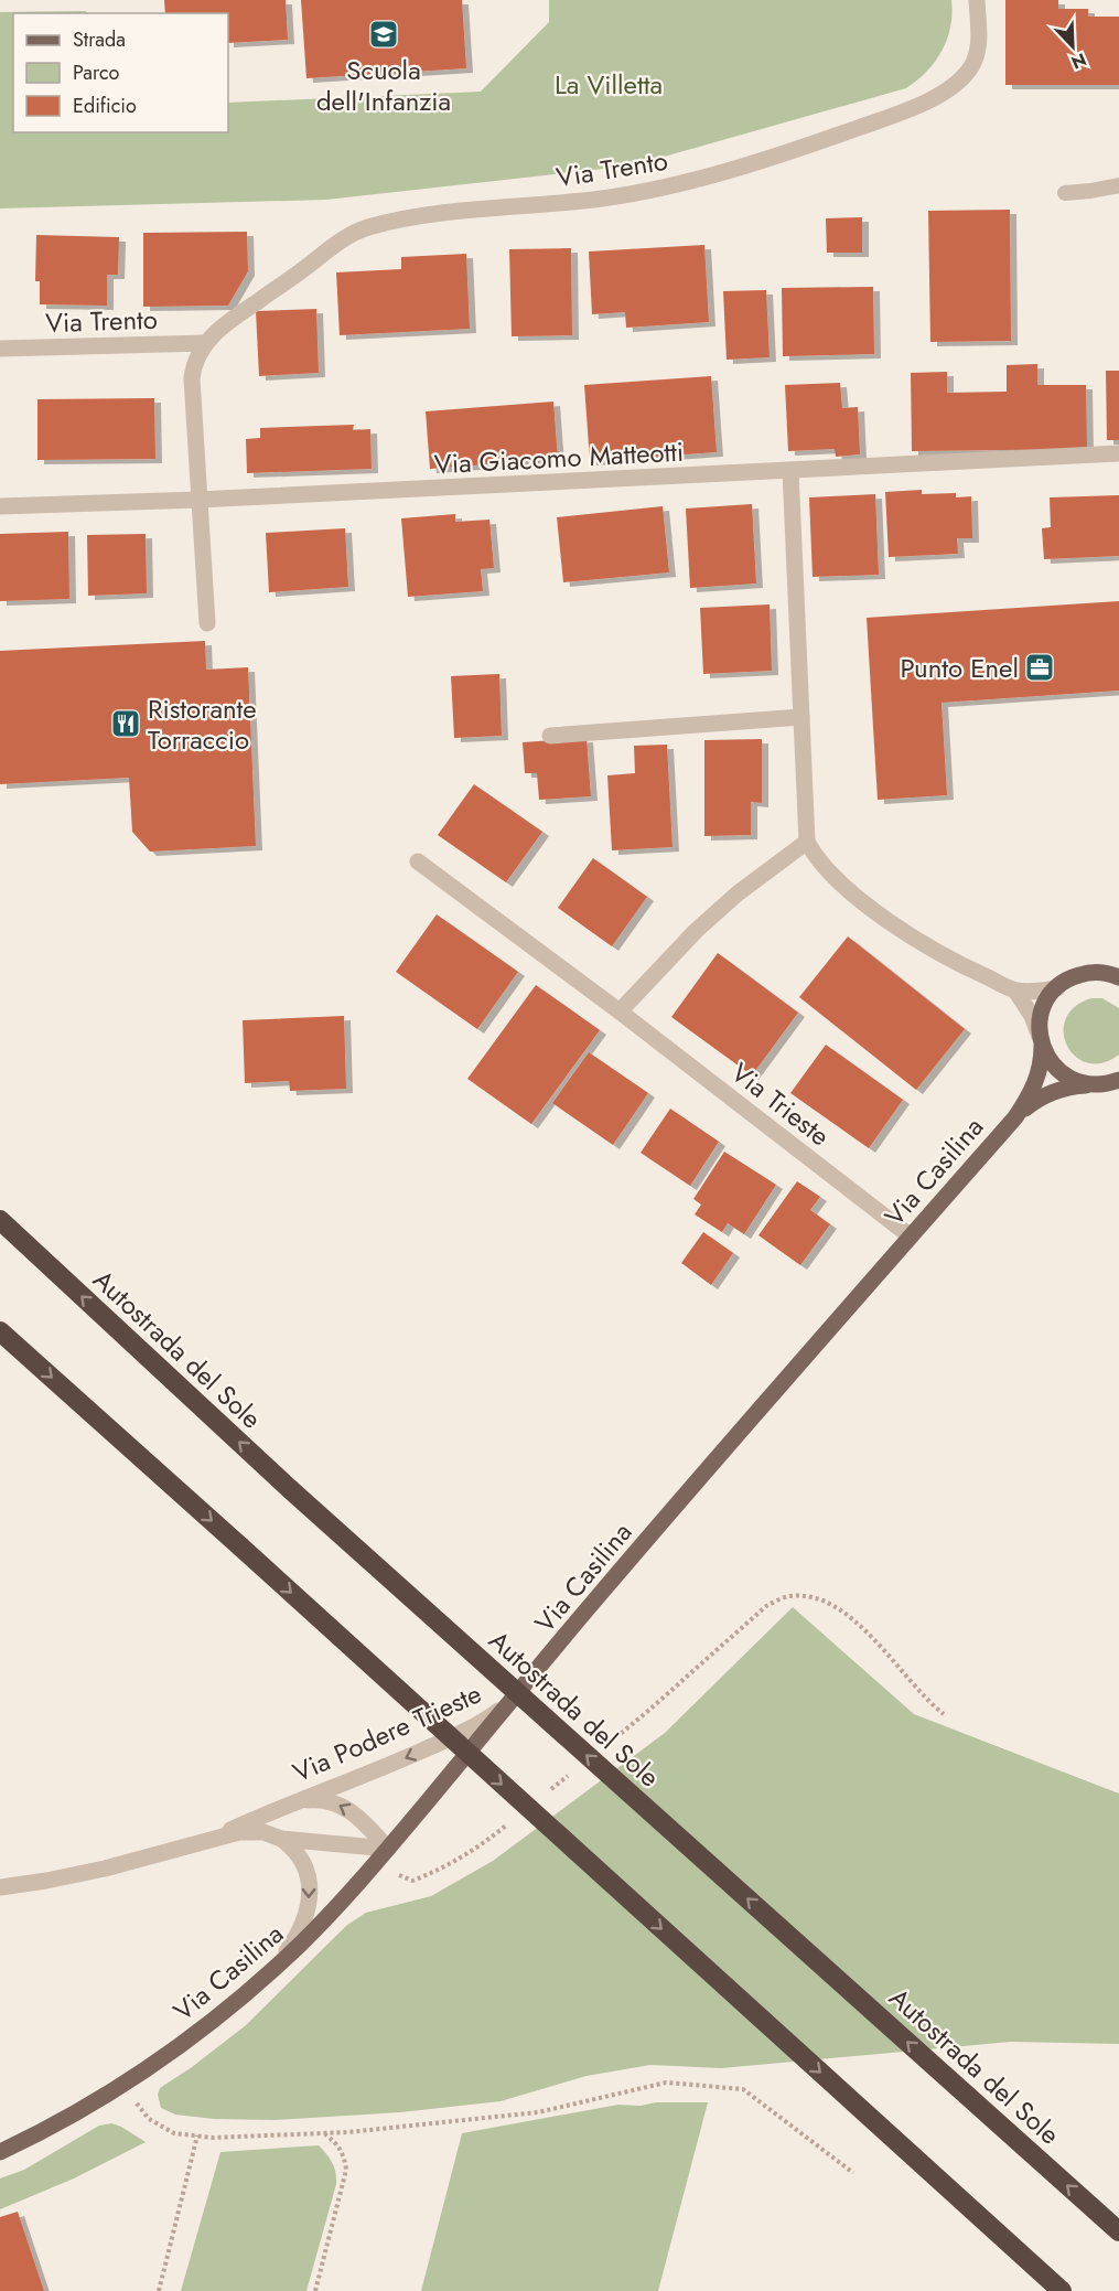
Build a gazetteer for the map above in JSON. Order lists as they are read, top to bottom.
{
  "streets": {
    "highway": ["Autostrada del Sole"],
    "main road": ["Via Casilina"],
    "street": [
      "Via Trento",
      "Via Giacomo Matteotti",
      "Via Trieste",
      "Via Podere Trieste"
    ]
  },
  "crossings": [
    ["Via Trento", "Via Giacomo Matteotti"],
    ["Via Trieste", "Via Casilina"],
    ["Via Casilina", "Via Podere Trieste"]
  ],
  "one_way": ["Via Podere Trieste"],
  "parks": ["La Villetta"],
  "places": {
    "school or university": ["Scuola dell'Infanzia"],
    "office": ["Punto Enel"],
    "restaurant": ["Ristorante Torraccio"]
  },
  "legend": ["Strada", "Parco", "Edificio"],
  "north": "bottom right"
}
